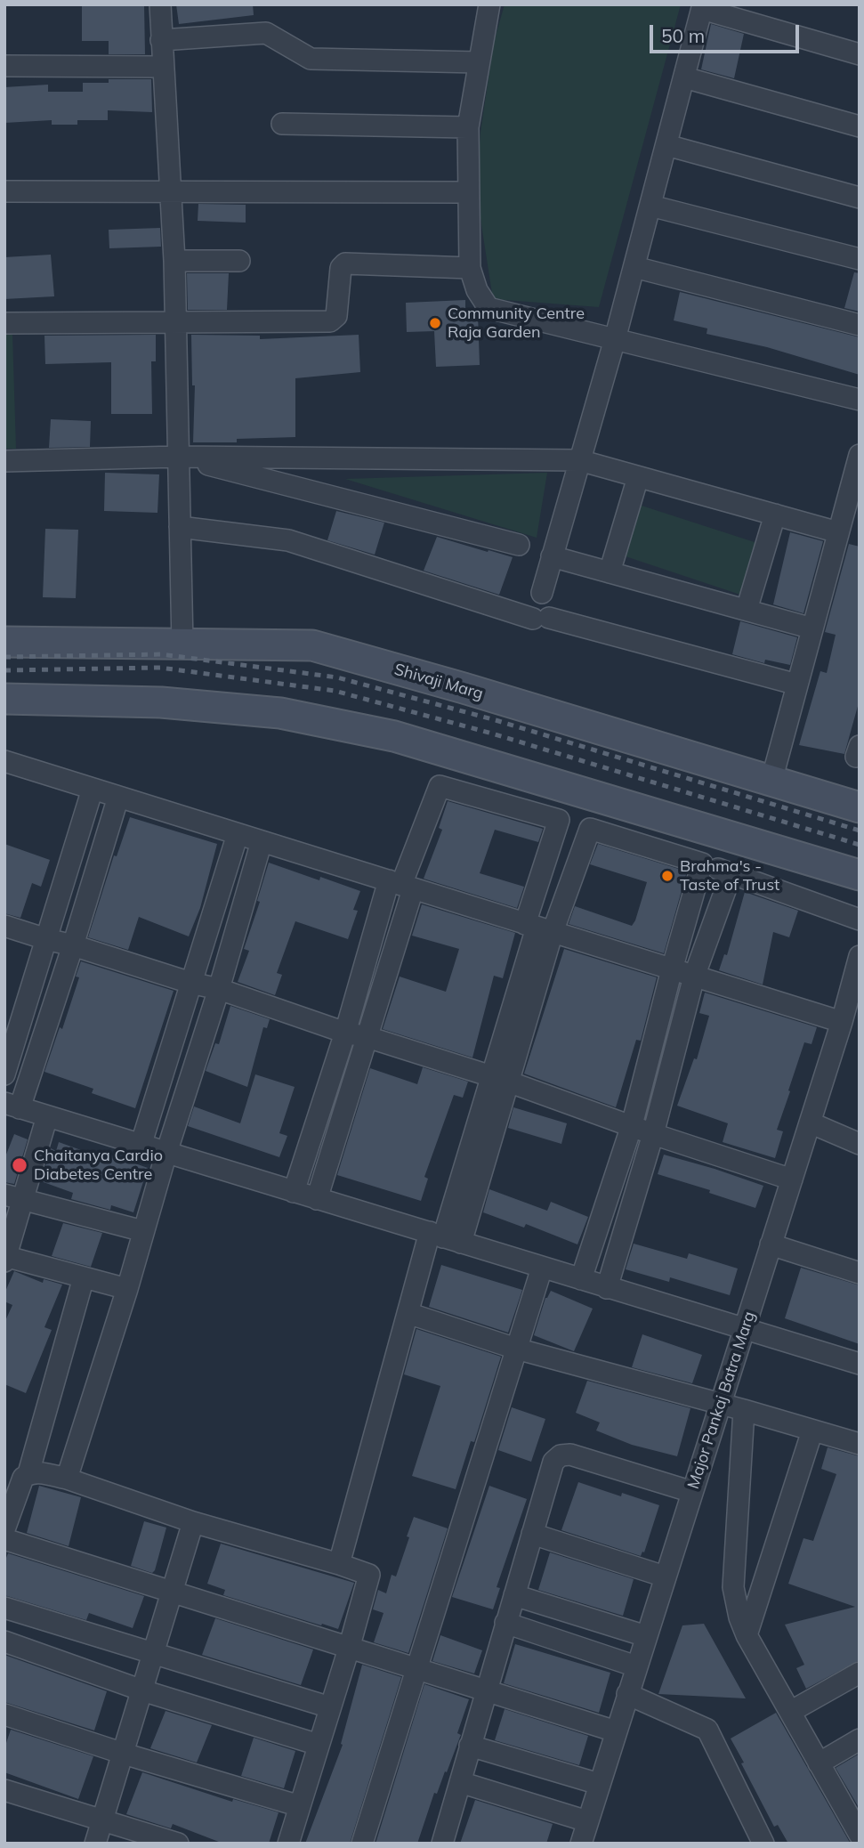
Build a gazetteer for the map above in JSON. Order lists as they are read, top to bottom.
{
  "streets": {
    "main road": ["Shivaji Marg"],
    "street": ["Major Pankaj Batra Marg"]
  },
  "places": ["Community Centre Raja Garden", "Brahma's - Taste of Trust", "Chaitanya Cardio Diabetes Centre"],
  "scale_bar": "50 m"
}
